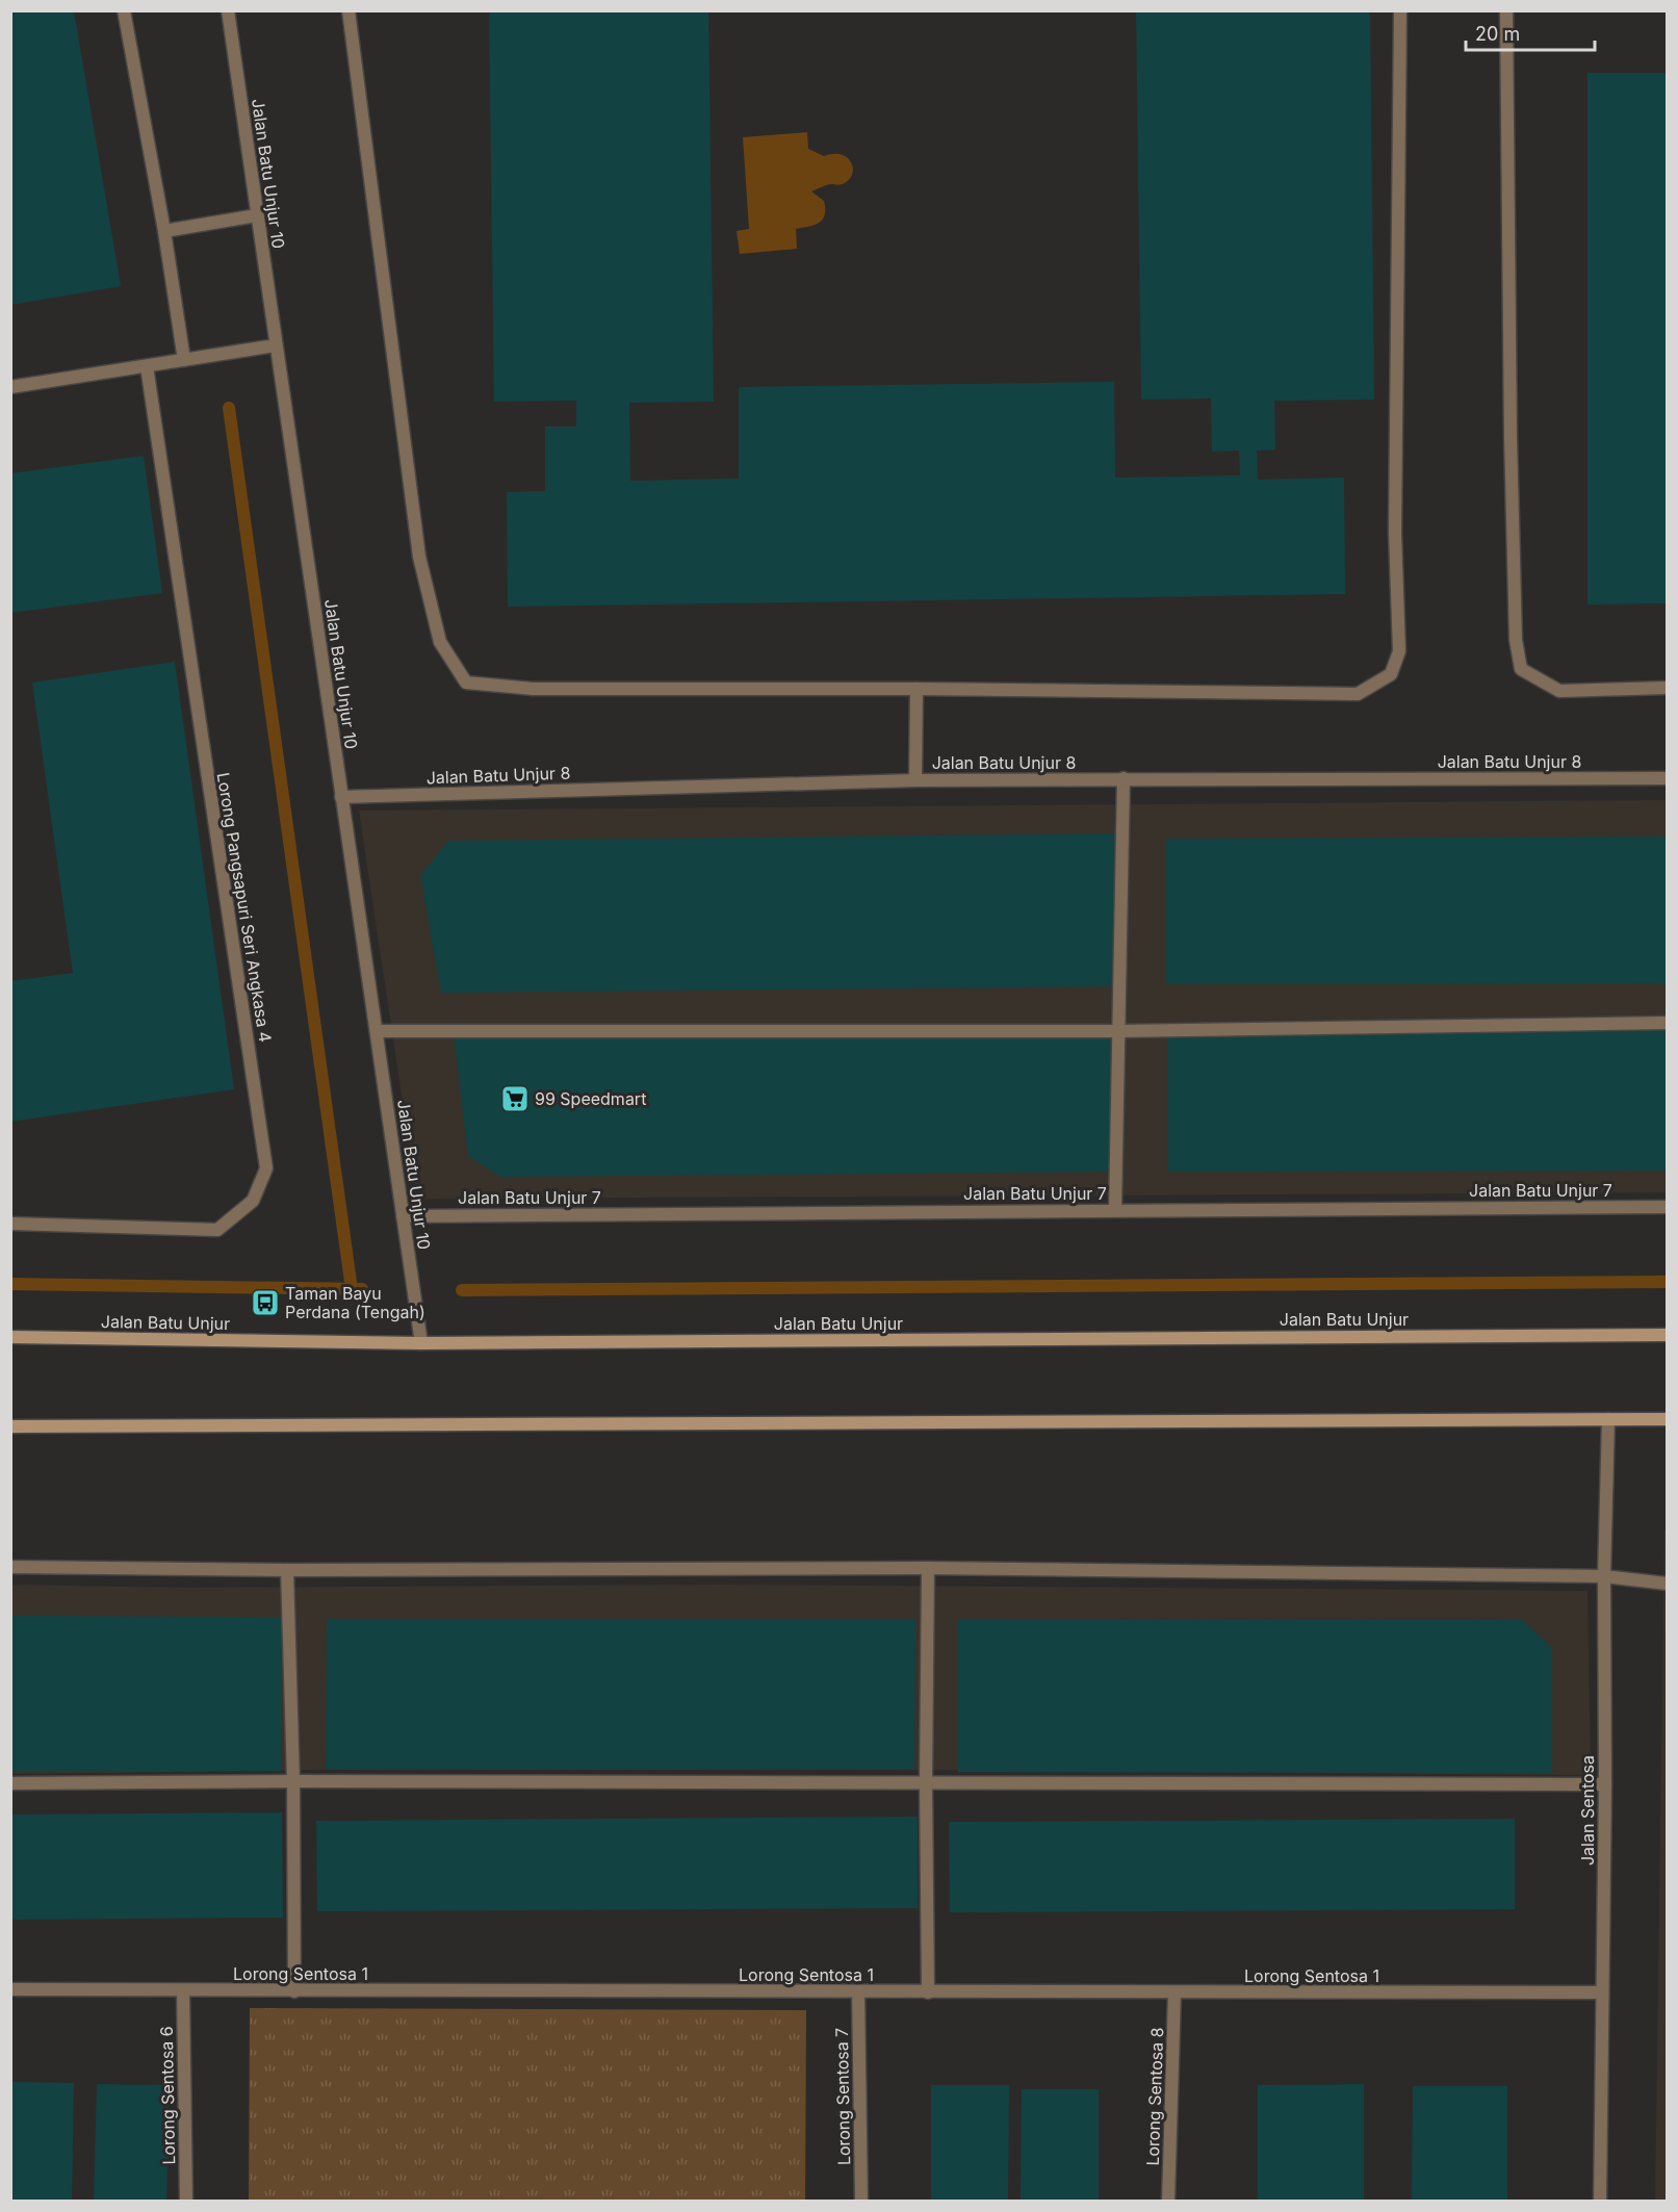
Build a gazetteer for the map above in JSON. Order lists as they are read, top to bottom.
{
  "streets": {
    "main road": ["Jalan Batu Unjur"],
    "street": [
      "Jalan Batu Unjur 10",
      "Jalan Batu Unjur 8",
      "Lorong Pangsapuri Seri Angkasa 4",
      "Jalan Batu Unjur 7",
      "Jalan Sentosa",
      "Lorong Sentosa 1",
      "Lorong Sentosa 6",
      "Lorong Sentosa 7",
      "Lorong Sentosa 8"
    ]
  },
  "crossings": [
    ["Jalan Batu Unjur 10", "Jalan Batu Unjur 8"],
    ["Jalan Batu Unjur 10", "Jalan Batu Unjur 7"],
    ["Jalan Batu Unjur 10", "Jalan Batu Unjur"],
    ["Jalan Sentosa", "Lorong Sentosa 1"],
    ["Lorong Sentosa 1", "Lorong Sentosa 6"],
    ["Lorong Sentosa 1", "Lorong Sentosa 7"],
    ["Lorong Sentosa 1", "Lorong Sentosa 8"]
  ],
  "places": {
    "supermarket": ["99 Speedmart"],
    "bus stop": ["Taman Bayu Perdana (Tengah)"]
  },
  "scale_bar": "20 m"
}
